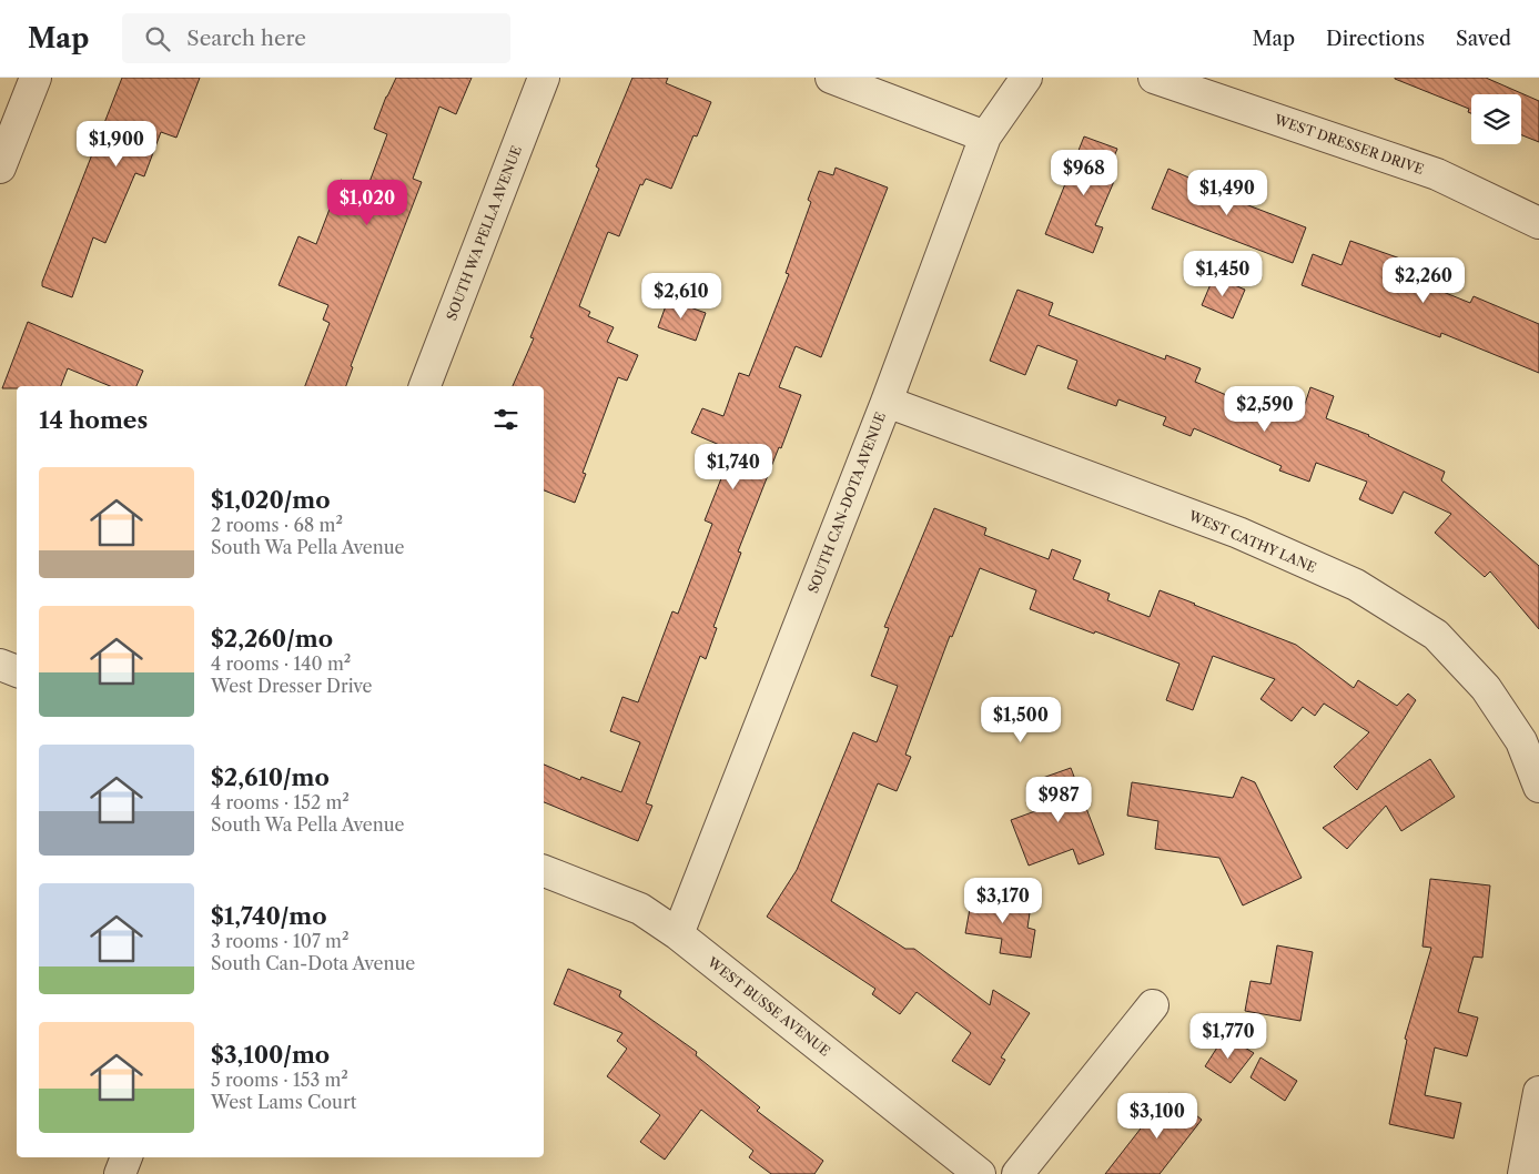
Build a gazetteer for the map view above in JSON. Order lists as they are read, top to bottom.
{
  "streets": {
    "street": [
      "WEST DRESSER DRIVE",
      "SOUTH WA PELLA AVENUE",
      "SOUTH CAN-DOTA AVENUE",
      "WEST CATHY LANE",
      "WEST BUSSE AVENUE"
    ]
  },
  "crossings": [
    ["SOUTH CAN-DOTA AVENUE", "WEST CATHY LANE"],
    ["SOUTH CAN-DOTA AVENUE", "WEST BUSSE AVENUE"]
  ],
  "page": {
    "header": "Map",
    "search": "Search here",
    "nav": ["Map", "Directions", "Saved"],
    "price": [
      "$1,900",
      "$968",
      "$1,490",
      "$1,020",
      "$1,450",
      "$2,260",
      "$2,610",
      "$2,590",
      "$1,740",
      "$1,500",
      "$987",
      "$3,170",
      "$1,770",
      "$3,100"
    ],
    "heading": "14 homes",
    "list": [
      {
        "name": "$1,020/mo",
        "note": "2 rooms · 68 m² · South Wa Pella Avenue"
      },
      {
        "name": "$2,260/mo",
        "note": "4 rooms · 140 m² · West Dresser Drive"
      },
      {
        "name": "$2,610/mo",
        "note": "4 rooms · 152 m² · South Wa Pella Avenue"
      },
      {
        "name": "$1,740/mo",
        "note": "3 rooms · 107 m² · South Can-Dota Avenue"
      },
      {
        "name": "$3,100/mo",
        "note": "5 rooms · 153 m² · West Lams Court"
      }
    ]
  }
}
